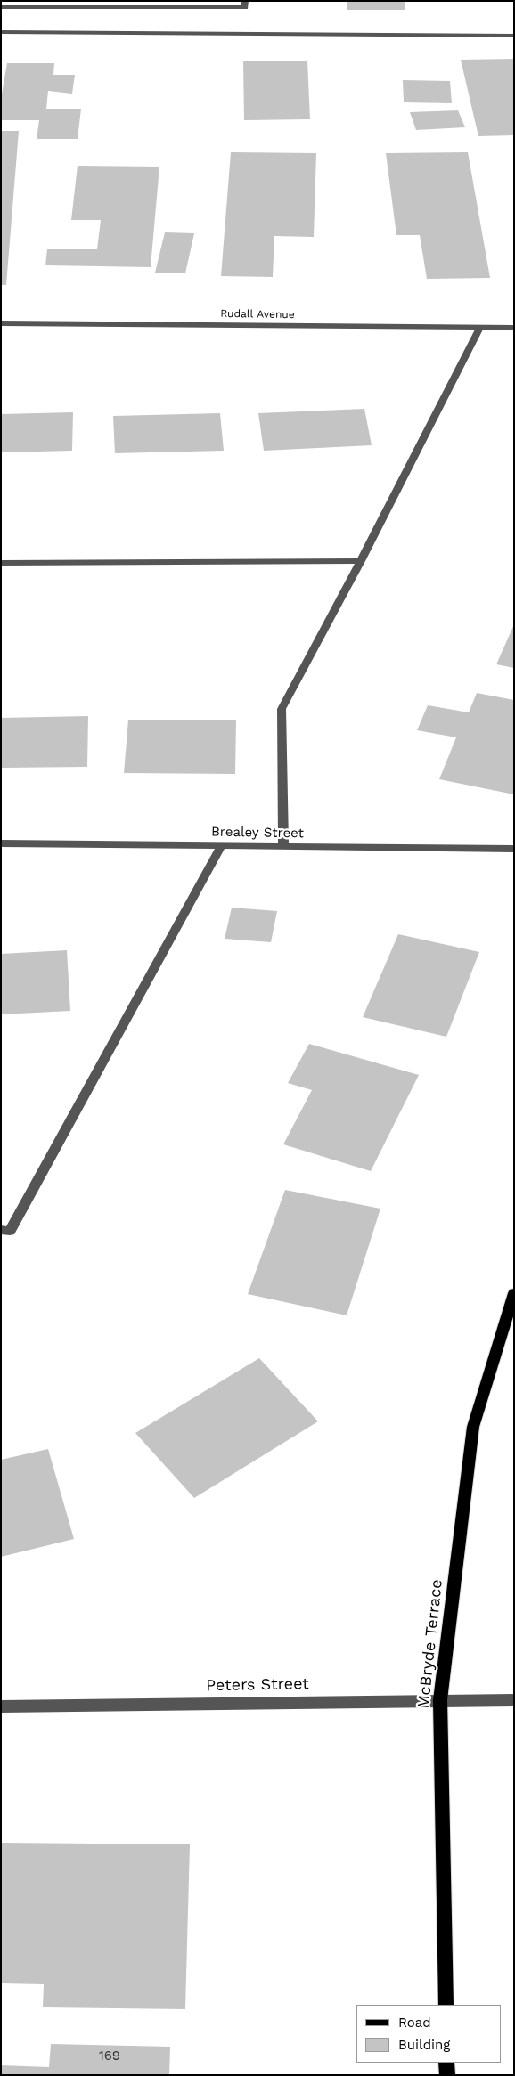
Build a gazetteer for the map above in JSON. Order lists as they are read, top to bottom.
{
  "streets": {
    "main road": ["McBryde Terrace"],
    "street": ["Rudall Avenue", "Brealey Street", "Peters Street"]
  },
  "crossings": [
    ["McBryde Terrace", "Peters Street"]
  ],
  "house_numbers": ["169"],
  "legend": ["Road", "Building"]
}
